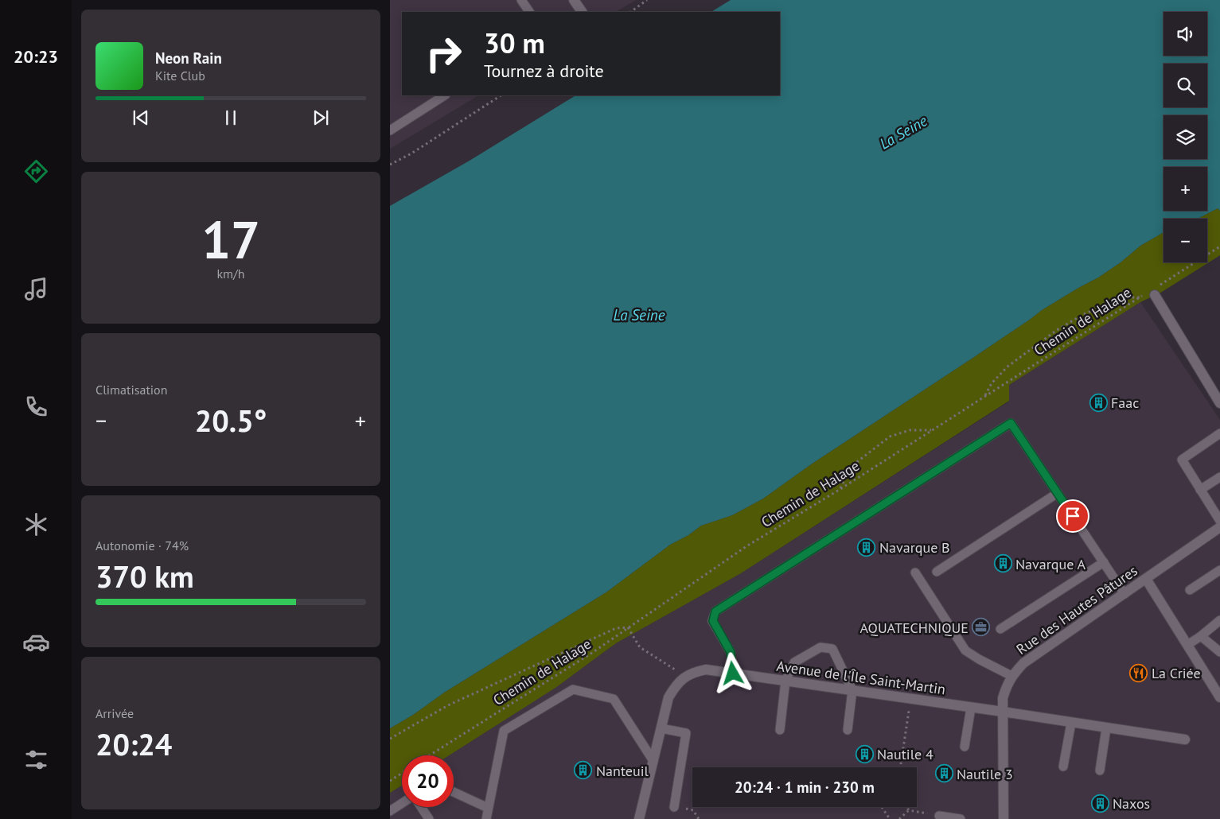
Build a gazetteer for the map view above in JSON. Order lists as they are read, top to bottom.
{
  "streets": {
    "street": ["Rue des Hautes Pâtures", "Avenue de l'Île Saint-Martin"],
    "path": ["Chemin de Halage"]
  },
  "crossings": [
    ["Rue des Hautes Pâtures", "Avenue de l'Île Saint-Martin"]
  ],
  "water": ["La Seine"],
  "places": {
    "building": [
      "Faac",
      "Navarque B",
      "Navarque A",
      "Nautile 4",
      "Nanteuil",
      "Nautile 3",
      "Naxos"
    ],
    "office": ["AQUATECHNIQUE"],
    "restaurant": ["La Criée"]
  },
  "page": {
    "tabs": "20:23",
    "map_buttons": ["+", "−"],
    "turn": ["30 m", "Tournez à droite"],
    "song": ["Neon Rain", "Kite Club"],
    "tile": [
      ["17", "km/h"],
      "Climatisation",
      ["Autonomie · 74%", "370 km"],
      ["Arrivée", "20:24"]
    ],
    "heat": ["−", "20.5°", "+"],
    "limit": "20",
    "trip": "20:24 · 1 min · 230 m"
  }
}
